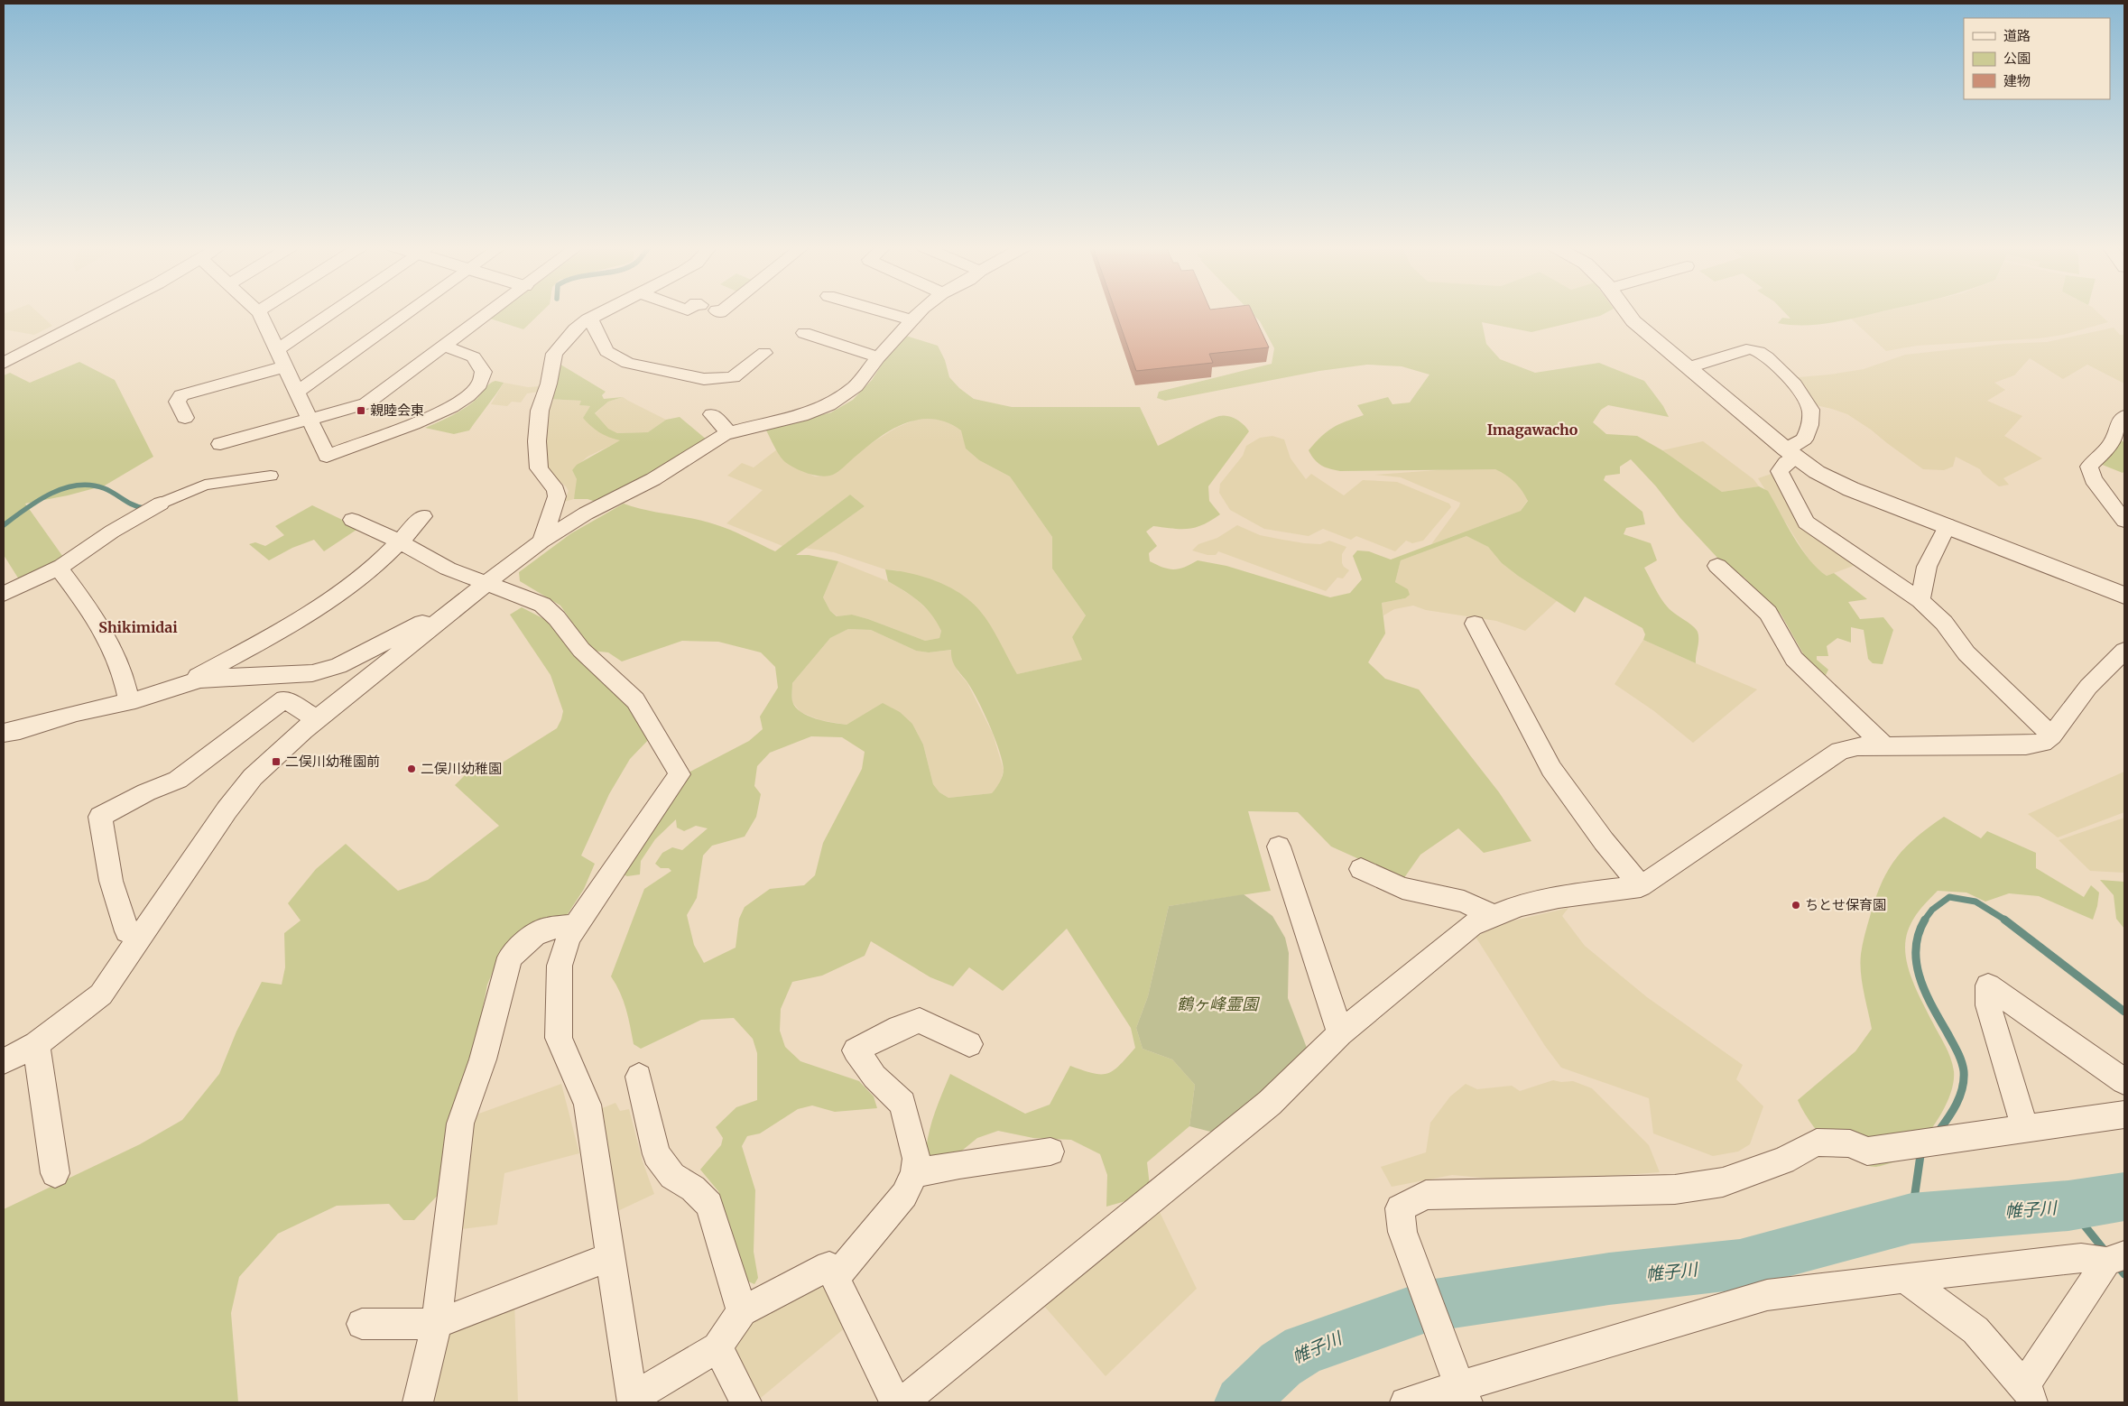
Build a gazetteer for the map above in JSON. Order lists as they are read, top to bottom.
{
  "districts": ["Imagawacho", "Shikimidai"],
  "water": ["帷子川"],
  "parks": ["鶴ヶ峰霊園"],
  "places": {
    "transit": ["親睦会東", "二俣川幼稚園前"],
    "other": ["二俣川幼稚園", "ちとせ保育園"]
  },
  "legend": ["道路", "公園", "建物"]
}
